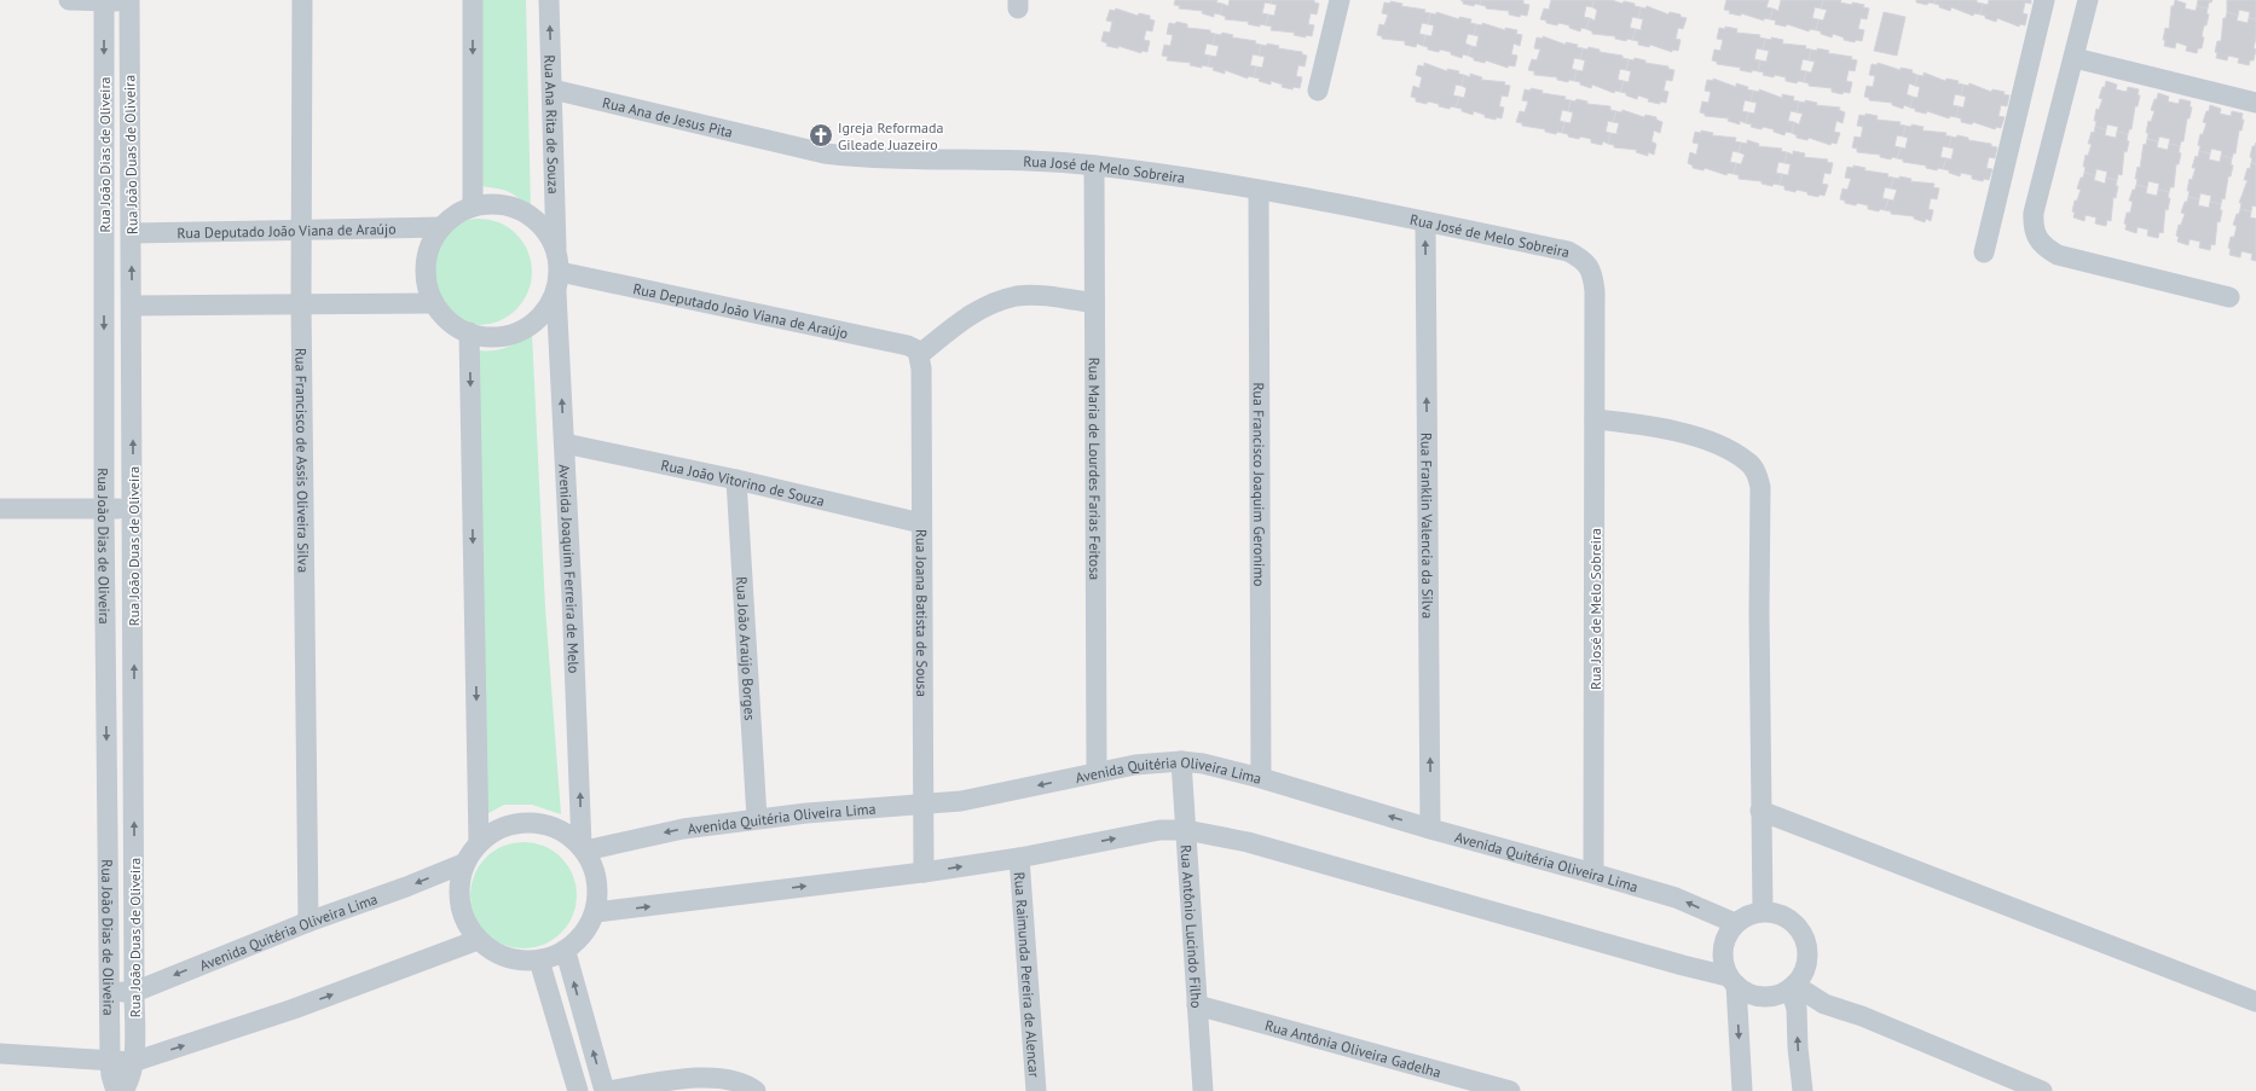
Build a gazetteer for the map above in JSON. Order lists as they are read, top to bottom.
{
  "streets": {
    "street": [
      "Rua Ana de Jesus Pita",
      "Rua Ana Rita de Souza",
      "Rua João Dias de Oliveira",
      "Rua João Duas de Oliveira",
      "Rua José de Melo Sobreira",
      "Rua Deputado João Viana de Araújo",
      "Rua Francisco de Assis Oliveira Silva",
      "Rua Maria de Lourdes Farias Feitosa",
      "Rua João Vitorino de Souza",
      "Rua Francisco Joaquim Geronimo",
      "Rua Franklin Valencia da Silva",
      "Avenida Joaquim Ferreira de Melo",
      "Rua Joana Batista de Sousa",
      "Rua João Araújo Borges",
      "Avenida Quitéria Oliveira Lima",
      "Rua Antônio Lucindo Filho",
      "Rua Raimunda Pereira de Alencar",
      "Rua Antônia Oliveira Gadelha"
    ]
  },
  "crossings": [
    ["Rua Ana de Jesus Pita", "Rua Ana Rita de Souza"],
    ["Rua Ana de Jesus Pita", "Rua José de Melo Sobreira"],
    ["Rua Ana Rita de Souza", "Rua Deputado João Viana de Araújo"],
    ["Rua Ana Rita de Souza", "Avenida Joaquim Ferreira de Melo"],
    ["Rua João Dias de Oliveira", "Avenida Quitéria Oliveira Lima"],
    ["Rua João Duas de Oliveira", "Rua Deputado João Viana de Araújo"],
    ["Rua João Duas de Oliveira", "Avenida Quitéria Oliveira Lima"],
    ["Rua José de Melo Sobreira", "Rua Maria de Lourdes Farias Feitosa"],
    ["Rua José de Melo Sobreira", "Rua Francisco Joaquim Geronimo"],
    ["Rua José de Melo Sobreira", "Rua Franklin Valencia da Silva"],
    ["Rua José de Melo Sobreira", "Avenida Quitéria Oliveira Lima"],
    ["Rua Deputado João Viana de Araújo", "Rua Francisco de Assis Oliveira Silva"],
    ["Rua Deputado João Viana de Araújo", "Avenida Joaquim Ferreira de Melo"],
    ["Rua Deputado João Viana de Araújo", "Rua Joana Batista de Sousa"],
    ["Rua Francisco de Assis Oliveira Silva", "Avenida Quitéria Oliveira Lima"],
    ["Rua Maria de Lourdes Farias Feitosa", "Avenida Quitéria Oliveira Lima"],
    ["Rua João Vitorino de Souza", "Avenida Joaquim Ferreira de Melo"],
    ["Rua João Vitorino de Souza", "Rua Joana Batista de Sousa"],
    ["Rua João Vitorino de Souza", "Rua João Araújo Borges"],
    ["Rua Francisco Joaquim Geronimo", "Avenida Quitéria Oliveira Lima"],
    ["Rua Franklin Valencia da Silva", "Avenida Quitéria Oliveira Lima"],
    ["Avenida Joaquim Ferreira de Melo", "Avenida Quitéria Oliveira Lima"],
    ["Rua Joana Batista de Sousa", "Avenida Quitéria Oliveira Lima"],
    ["Rua João Araújo Borges", "Avenida Quitéria Oliveira Lima"],
    ["Avenida Quitéria Oliveira Lima", "Rua Antônio Lucindo Filho"],
    ["Rua Antônio Lucindo Filho", "Rua Antônia Oliveira Gadelha"]
  ],
  "one_way": ["Rua João Dias de Oliveira", "Rua João Duas de Oliveira", "Rua Franklin Valencia da Silva"],
  "places": {
    "church": ["Igreja Reformada Gileade Juazeiro"]
  }
}
